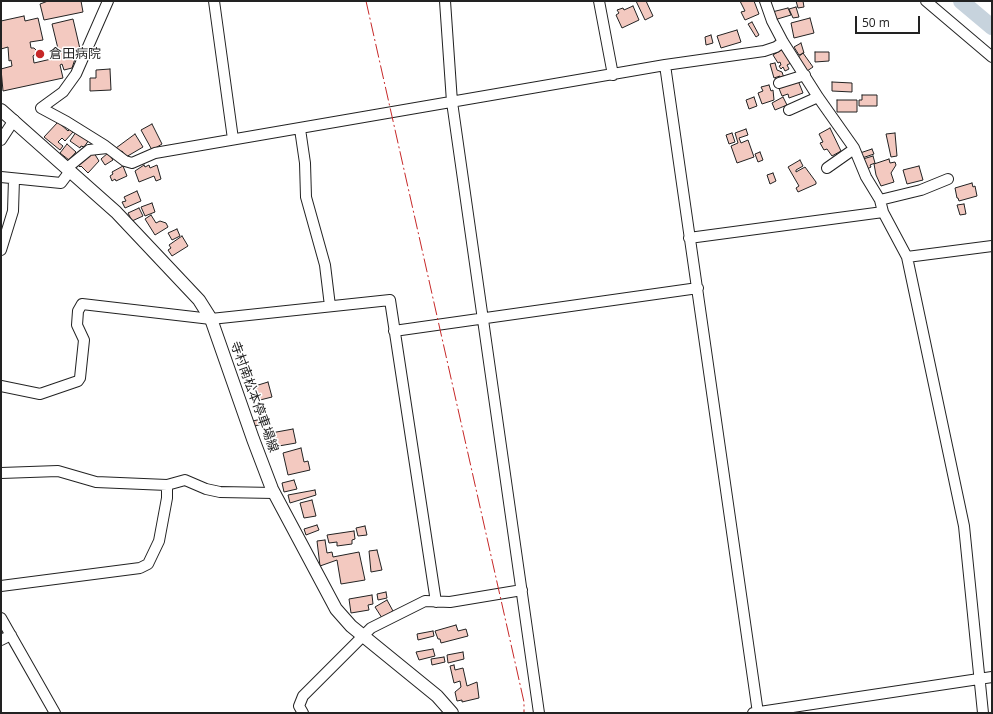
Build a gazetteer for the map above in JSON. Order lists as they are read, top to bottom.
{
  "streets": {
    "main road": ["寺村南松本停車場線"]
  },
  "places": ["倉田病院"],
  "scale_bar": "50 m"
}
